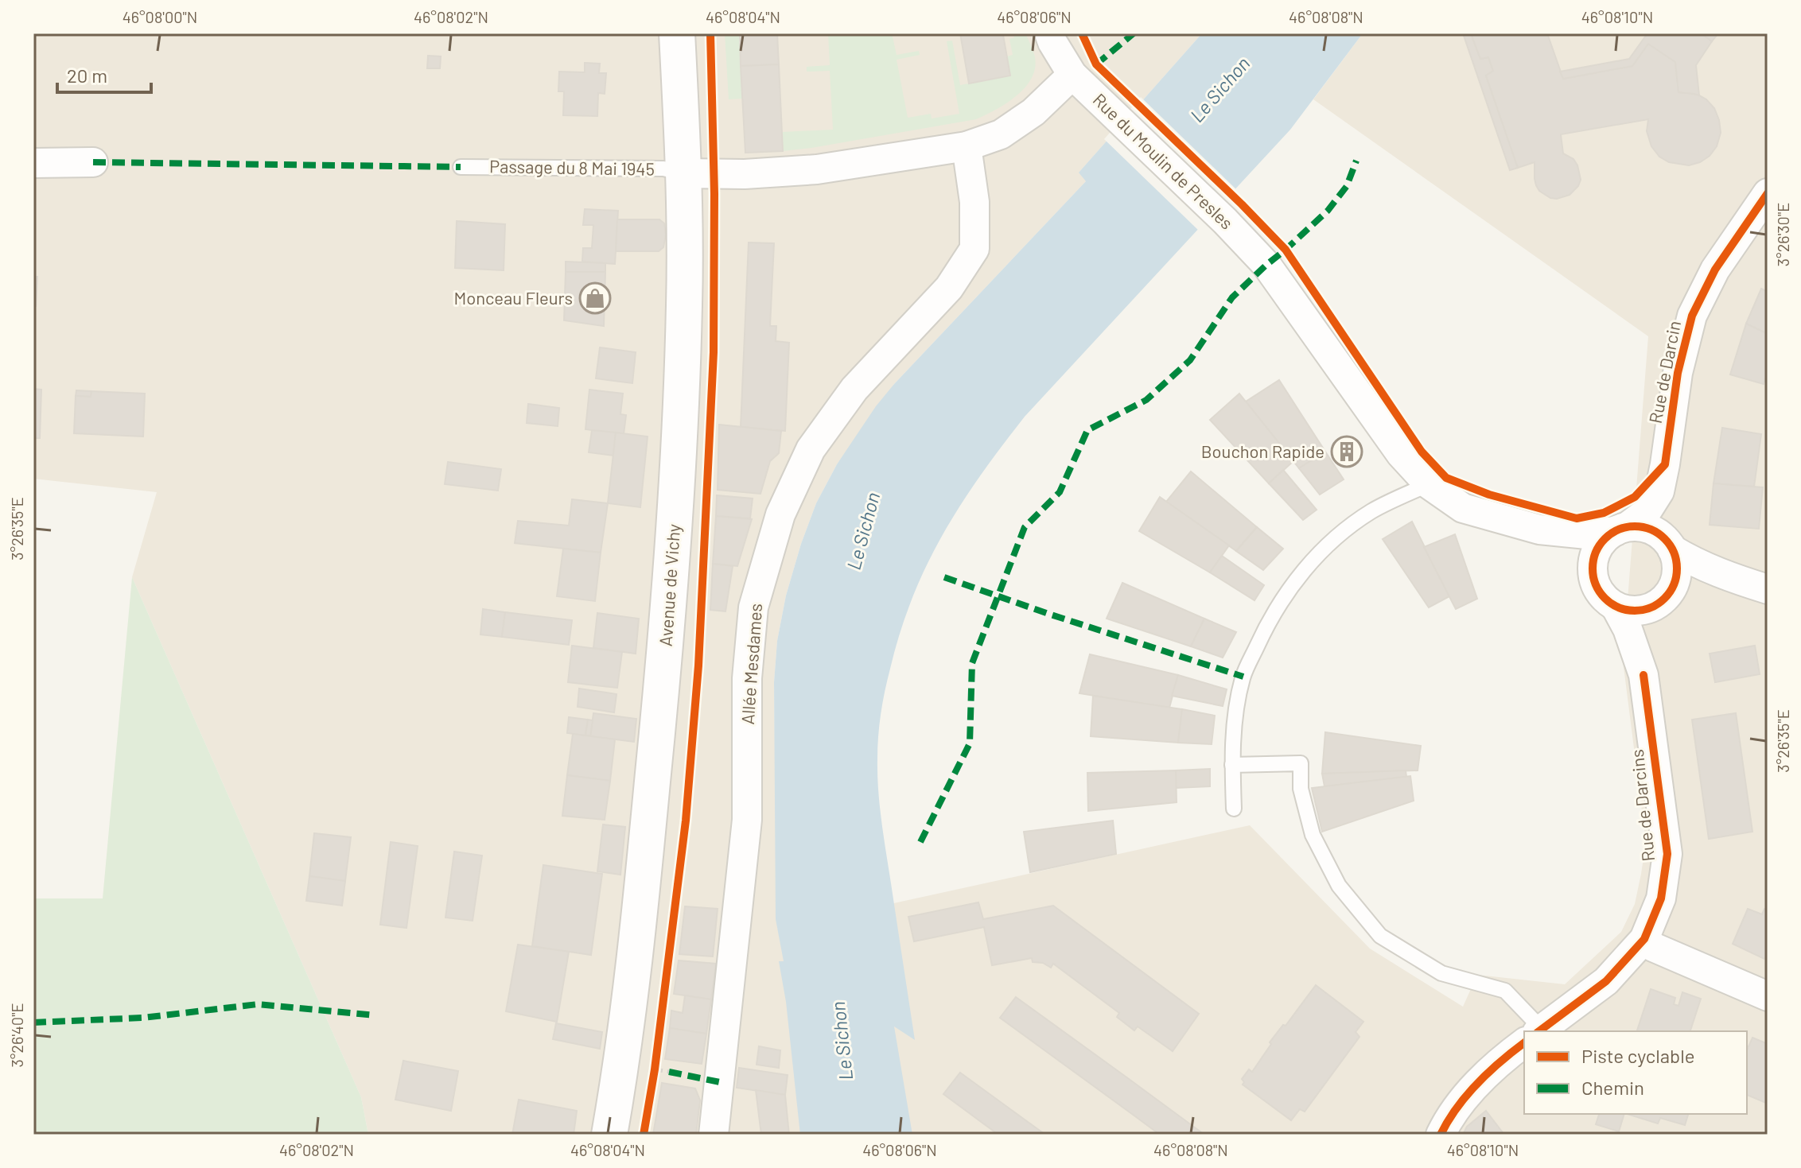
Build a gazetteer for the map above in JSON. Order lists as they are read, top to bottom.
{
  "streets": {
    "main road": ["Avenue de Vichy"],
    "street": [
      "Rue du Moulin de Presles",
      "Rue de Darcin",
      "Allée Mesdames",
      "Rue de Darcins"
    ],
    "lane": ["Passage du 8 Mai 1945"]
  },
  "crossings": [
    ["Rue du Moulin de Presles", "Rue de Darcin"],
    ["Rue du Moulin de Presles", "Rue de Darcins"],
    ["Passage du 8 Mai 1945", "Avenue de Vichy"],
    ["Rue de Darcin", "Rue de Darcins"]
  ],
  "water": ["Le Sichon"],
  "places": {
    "shop": ["Monceau Fleurs"],
    "building": ["Bouchon Rapide"]
  },
  "legend": ["Piste cyclable", "Chemin"],
  "scale_bar": "20 m",
  "coordinates": [
    "46°08'00\"N",
    "46°08'02\"N",
    "46°08'04\"N",
    "46°08'06\"N",
    "46°08'08\"N",
    "46°08'10\"N",
    "3°26'30\"E",
    "3°26'35\"E",
    "3°26'40\"E"
  ]
}
